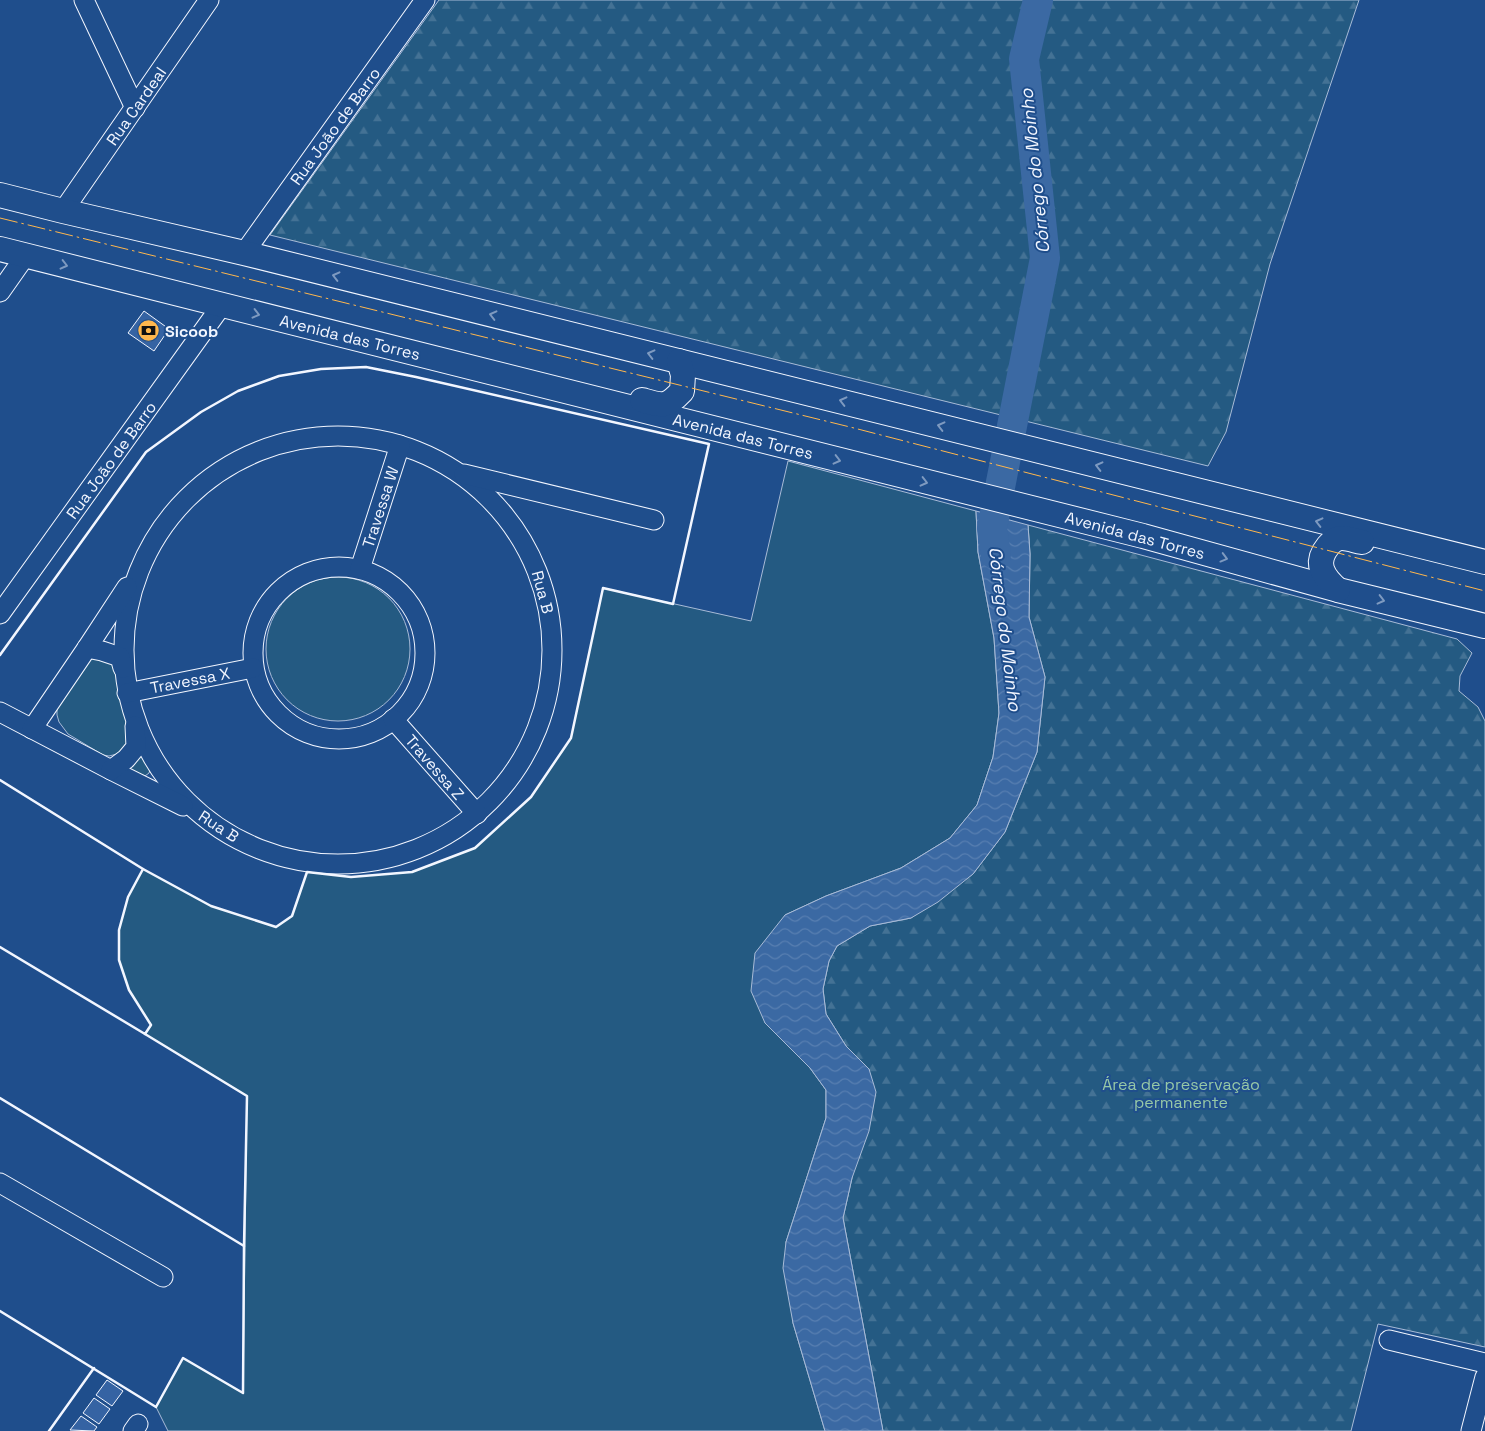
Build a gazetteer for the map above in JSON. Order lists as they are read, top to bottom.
{
  "streets": {
    "main road": ["Avenida das Torres"],
    "street": [
      "Rua Cardeal",
      "Rua João de Barro",
      "Travessa W",
      "Rua B",
      "Travessa X",
      "Travessa Z"
    ]
  },
  "crossings": [
    ["Rua João de Barro", "Avenida das Torres"],
    ["Travessa W", "Rua B"],
    ["Travessa W", "Travessa X"],
    ["Travessa W", "Travessa Z"],
    ["Rua B", "Travessa X"],
    ["Rua B", "Travessa Z"],
    ["Travessa X", "Travessa Z"]
  ],
  "water": ["Córrego do Moinho"],
  "parks": ["Área de preservação permanente"],
  "places": {
    "bank": ["Sicoob"]
  }
}
